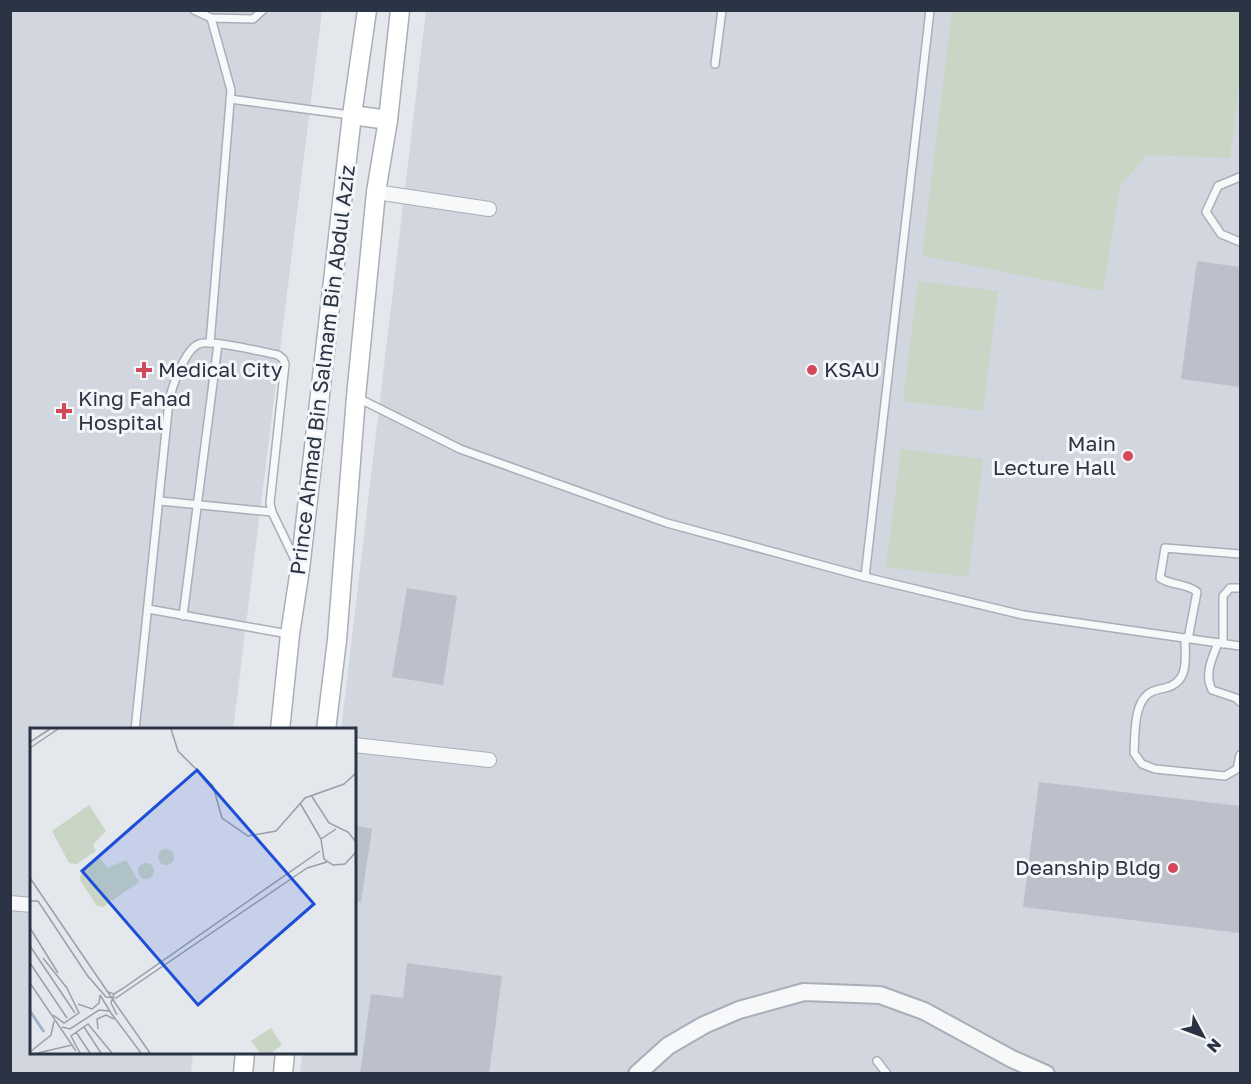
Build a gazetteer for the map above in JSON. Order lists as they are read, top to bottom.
{
  "streets": {
    "main road": ["Prince Ahmad Bin Salmam Bin Abdul Aziz"]
  },
  "places": {
    "health": ["Medical City", "King Fahad Hospital"],
    "other": ["KSAU", "Main Lecture Hall", "Deanship Bldg"]
  },
  "north": "bottom right"
}
